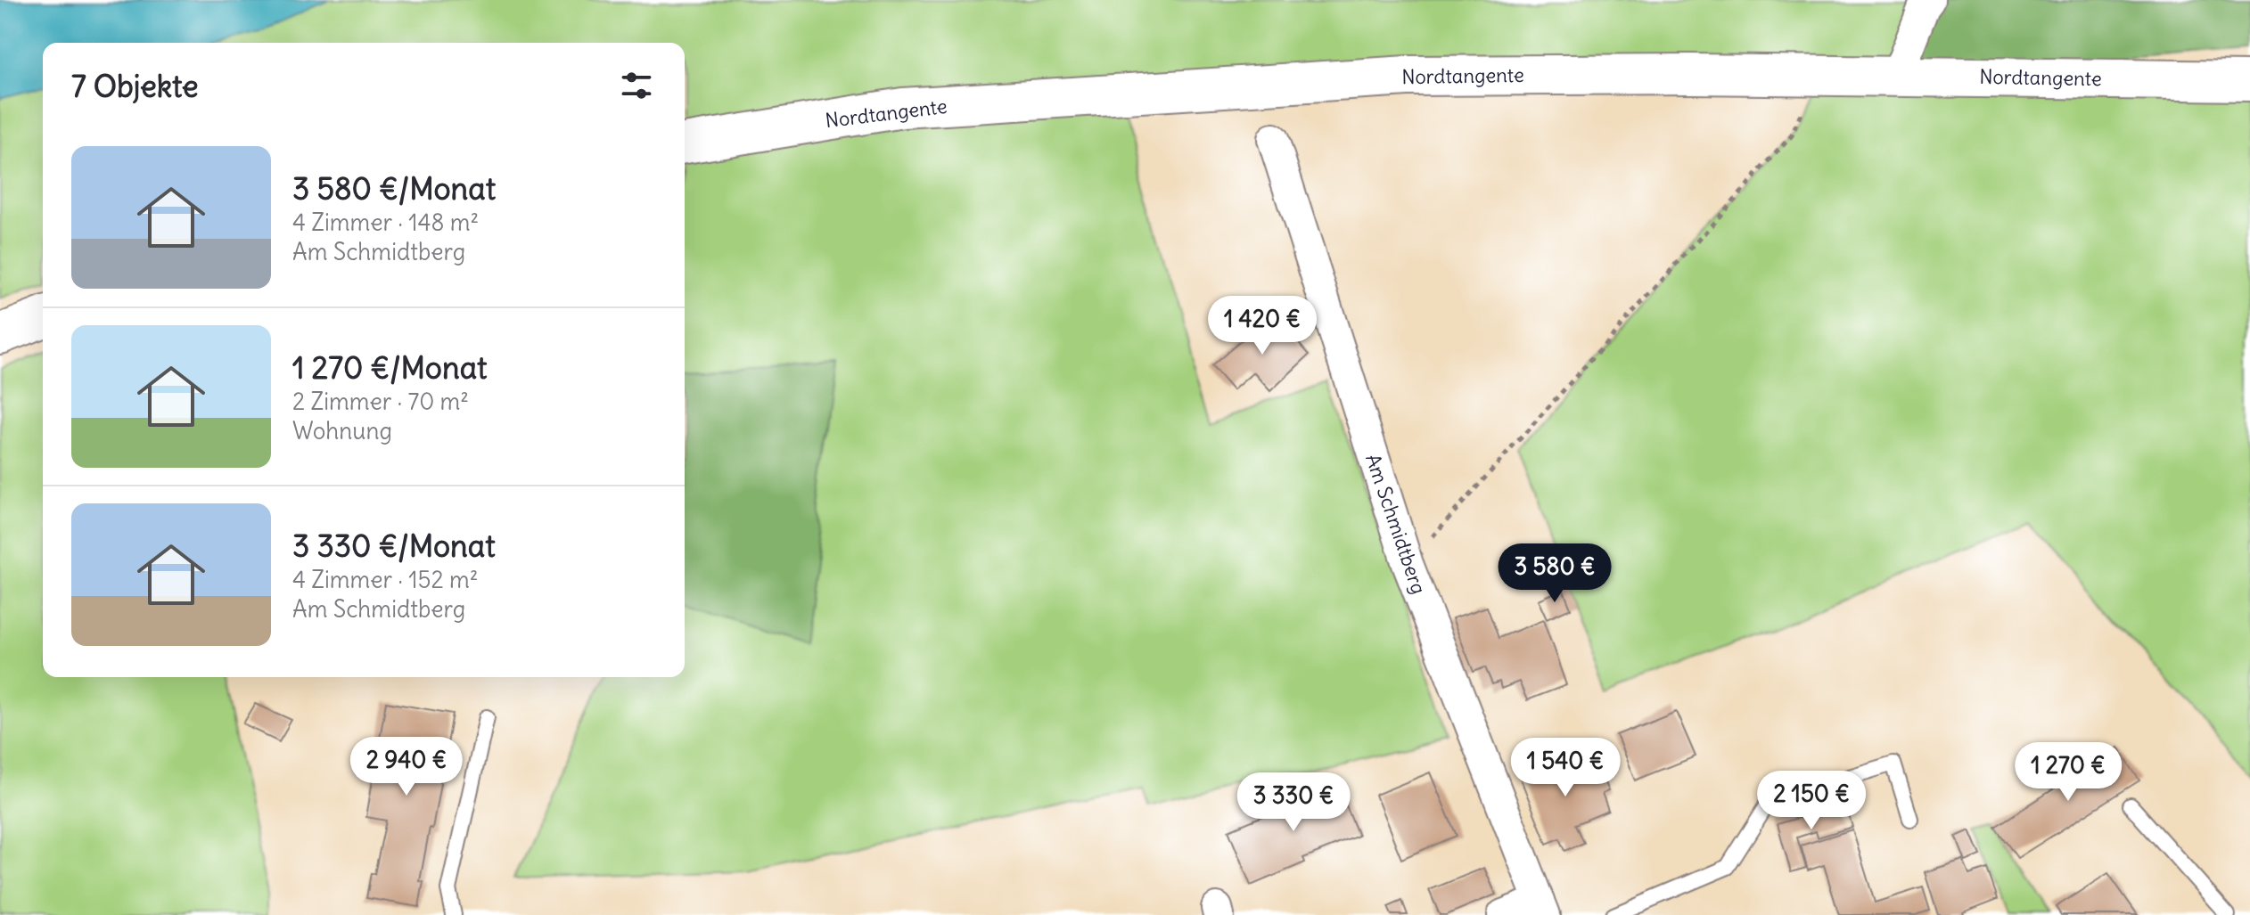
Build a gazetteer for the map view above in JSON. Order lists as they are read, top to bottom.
{
  "streets": {
    "main road": ["Nordtangente"],
    "street": ["Am Schmidtberg"]
  },
  "page": {
    "heading": "7 Objekte",
    "list": [
      {
        "name": "3 580 €/Monat",
        "note": "4 Zimmer · 148 m² · Am Schmidtberg"
      },
      {
        "name": "1 270 €/Monat",
        "note": "2 Zimmer · 70 m² · Wohnung"
      },
      {
        "name": "3 330 €/Monat",
        "note": "4 Zimmer · 152 m² · Am Schmidtberg"
      }
    ],
    "price": [
      "1 420 €",
      "3 580 €",
      "2 940 €",
      "1 540 €",
      "1 270 €",
      "2 150 €",
      "3 330 €"
    ]
  }
}
